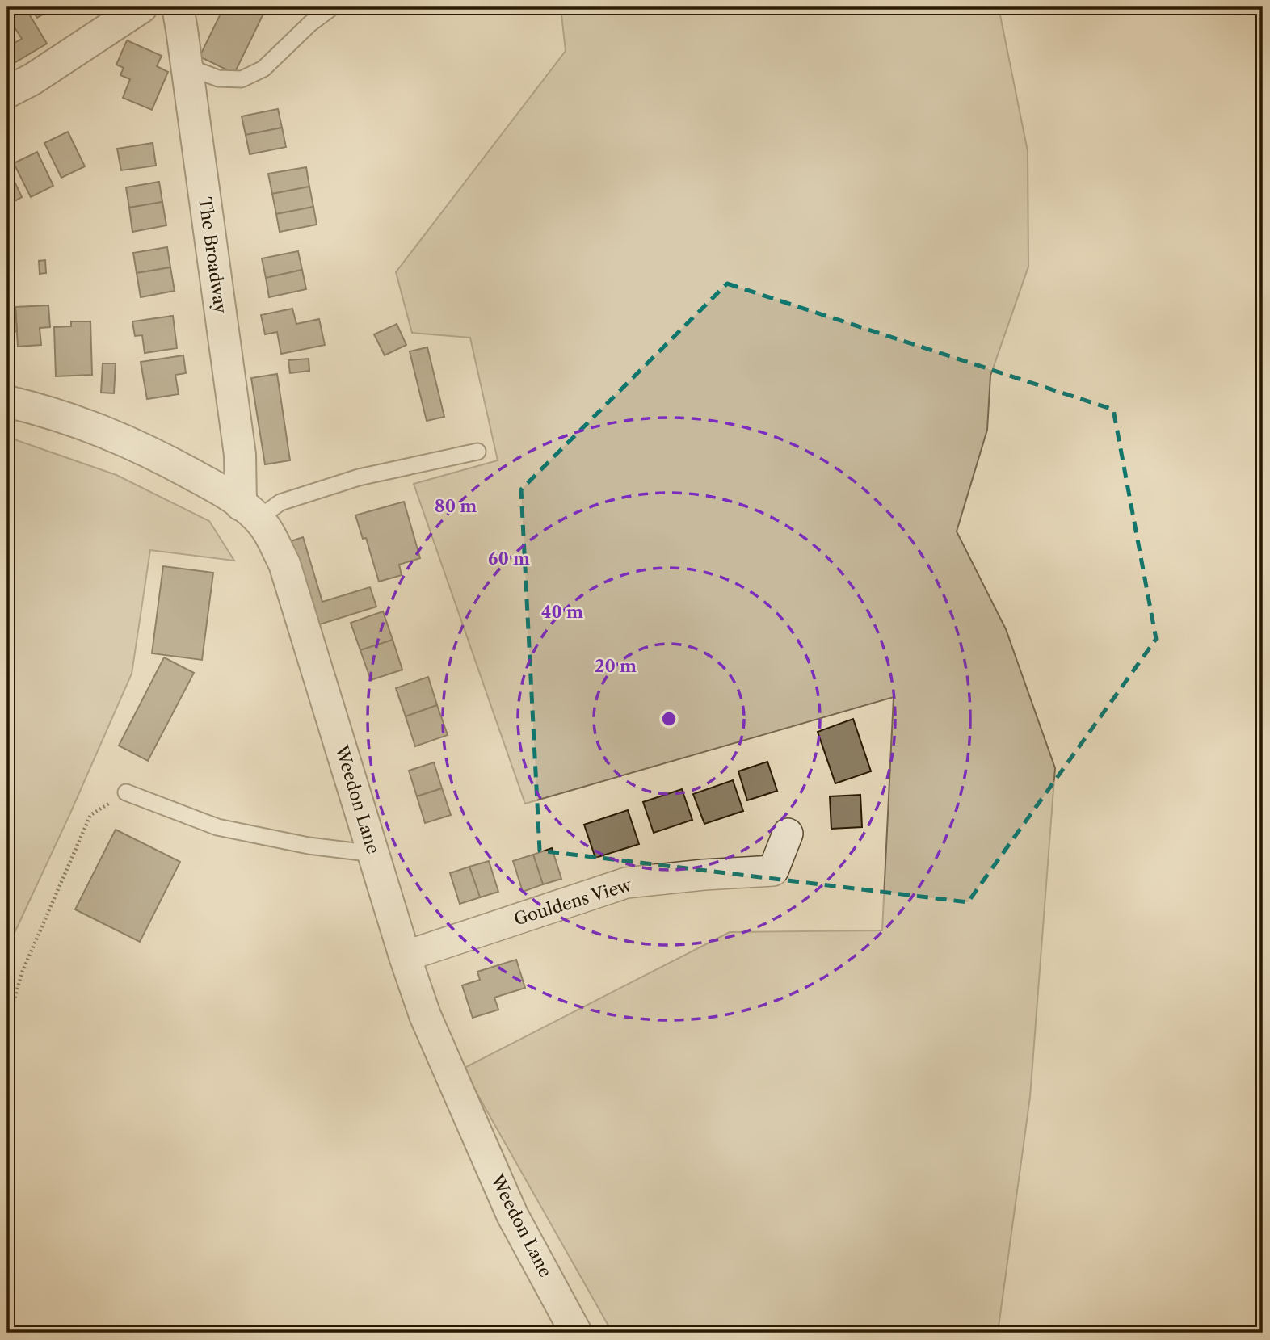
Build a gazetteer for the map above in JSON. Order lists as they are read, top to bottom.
{
  "streets": {
    "street": ["The Broadway", "Weedon Lane", "Gouldens View"]
  },
  "crossings": [
    ["The Broadway", "Weedon Lane"],
    ["Weedon Lane", "Gouldens View"]
  ],
  "rings": [
    "80 m",
    "60 m",
    "40 m",
    "20 m"
  ]
}
